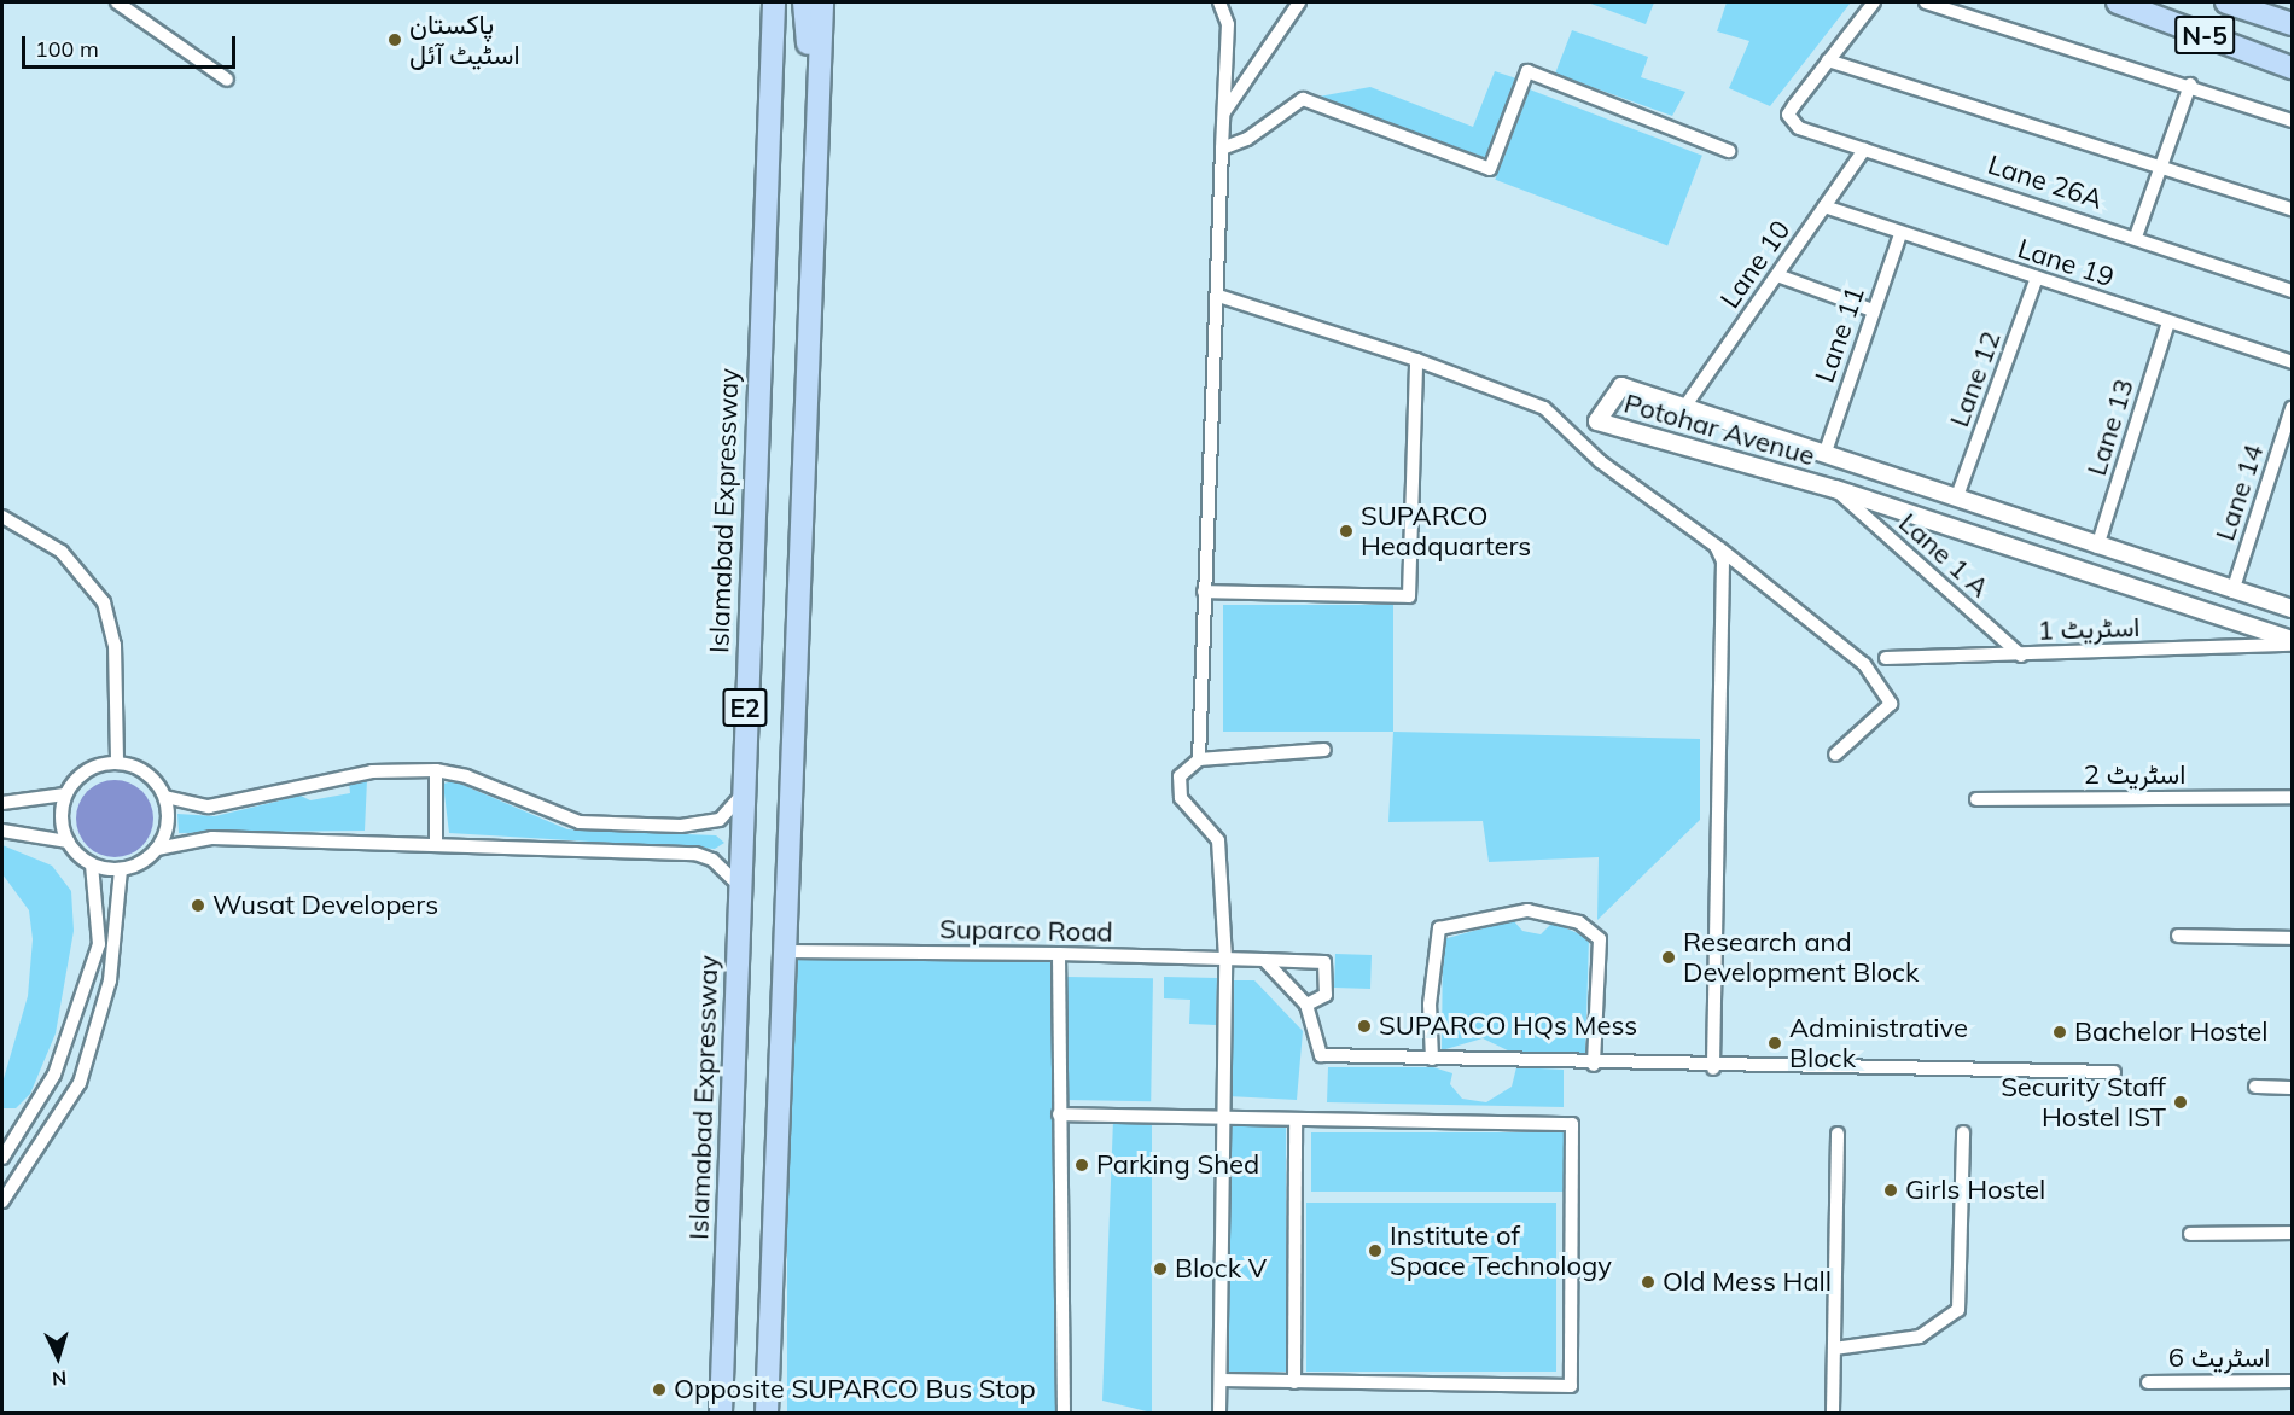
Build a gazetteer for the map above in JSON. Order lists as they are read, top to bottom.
{
  "streets": {
    "highway": ["N-5", "Islamabad Expressway", "E2"],
    "street": [
      "Lane 26A",
      "Lane 19",
      "Lane 10",
      "Lane 11",
      "Lane 12",
      "Lane 13",
      "Potohar Avenue",
      "Lane 14",
      "Lane 1 A",
      "اسٹریٹ 1",
      "اسٹریٹ 2",
      "Suparco Road",
      "اسٹریٹ 6"
    ]
  },
  "crossings": [
    ["Lane 26A", "Lane 10"],
    ["Lane 19", "Lane 10"],
    ["Lane 19", "Lane 11"],
    ["Lane 19", "Lane 12"],
    ["Lane 19", "Lane 13"],
    ["Lane 10", "Potohar Avenue"],
    ["Lane 11", "Potohar Avenue"],
    ["Lane 12", "Potohar Avenue"],
    ["Lane 13", "Potohar Avenue"],
    ["Potohar Avenue", "Lane 14"],
    ["Potohar Avenue", "Lane 1 A"],
    ["Potohar Avenue", "اسٹریٹ 1"],
    ["Lane 1 A", "اسٹریٹ 1"],
    ["E2", "Suparco Road"]
  ],
  "places": [
    "پاکستان اسٹیٹ آئل",
    "SUPARCO Headquarters",
    "Wusat Developers",
    "Research and Development Block",
    "SUPARCO HQs Mess",
    "Bachelor Hostel",
    "Administrative Block",
    "Security Staff Hostel IST",
    "Parking Shed",
    "Girls Hostel",
    "Institute of Space Technology",
    "Block V",
    "Old Mess Hall",
    "Opposite SUPARCO Bus Stop"
  ],
  "scale_bar": "100 m",
  "north": "bottom"
}
